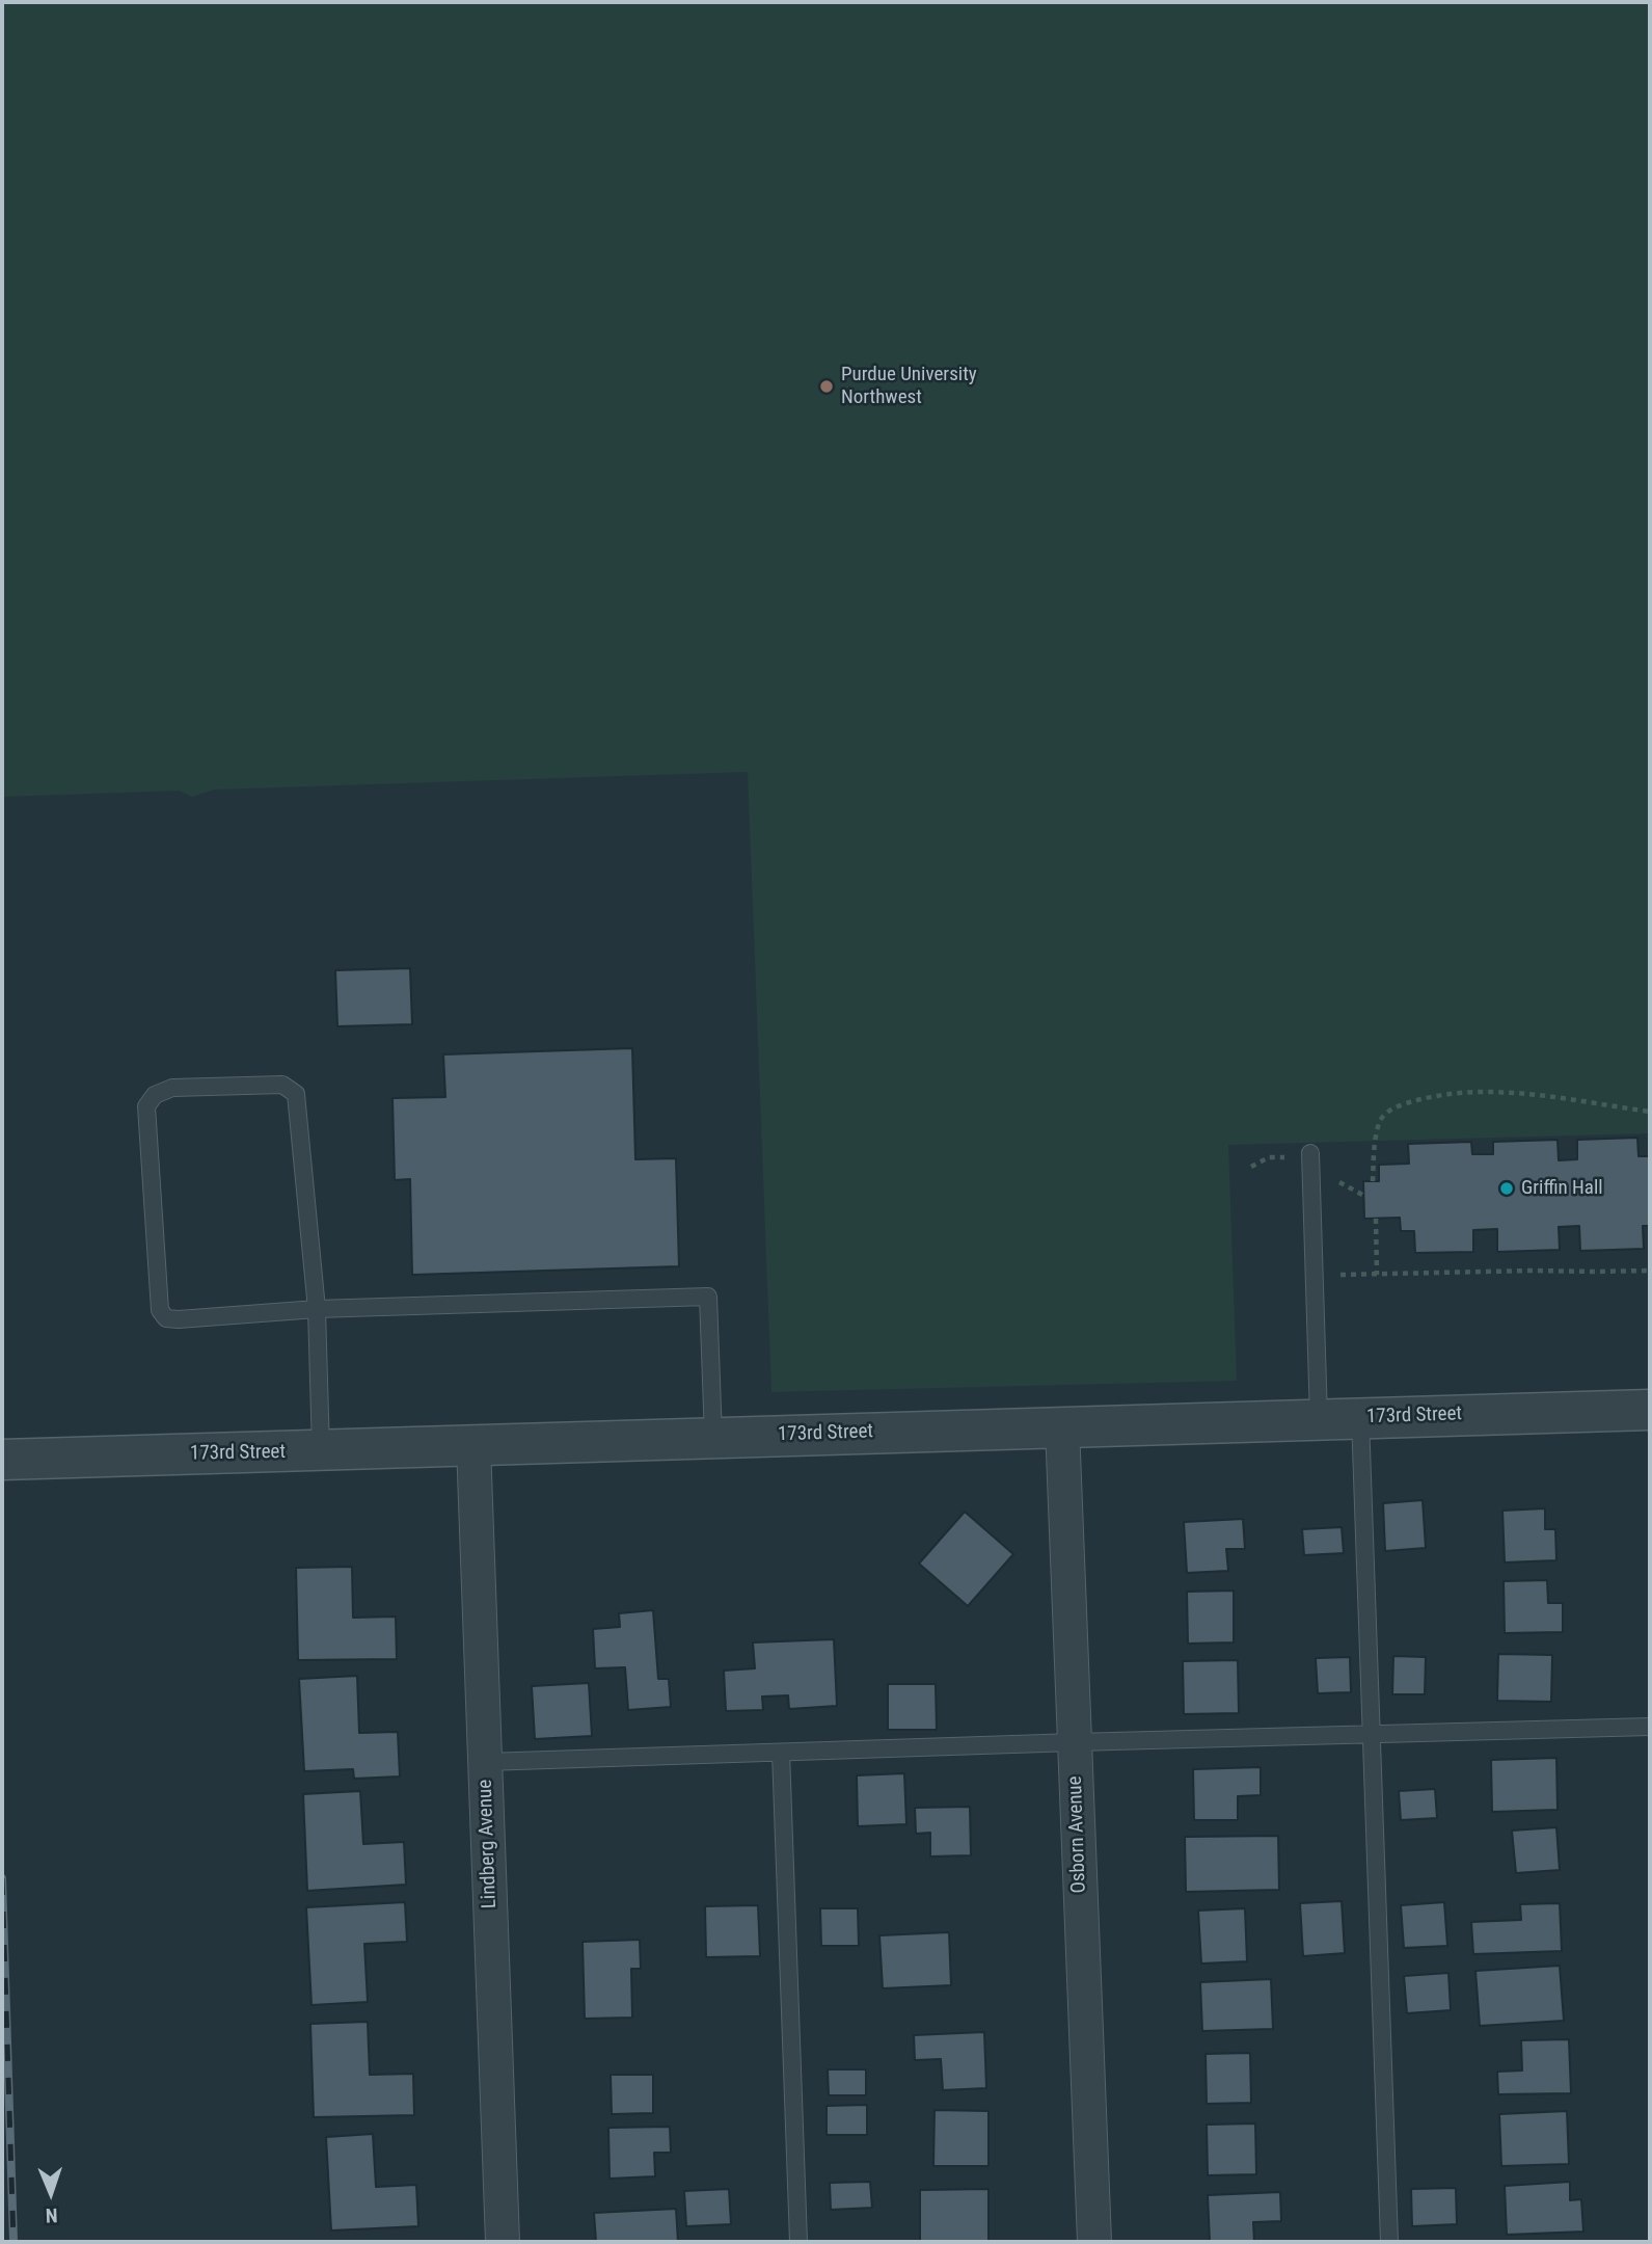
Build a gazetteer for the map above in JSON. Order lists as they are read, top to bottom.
{
  "streets": {
    "street": ["173rd Street", "Osborn Avenue", "Lindberg Avenue"]
  },
  "crossings": [
    ["173rd Street", "Osborn Avenue"],
    ["173rd Street", "Lindberg Avenue"]
  ],
  "places": ["Purdue University Northwest", "Griffin Hall"],
  "north": "bottom"
}
